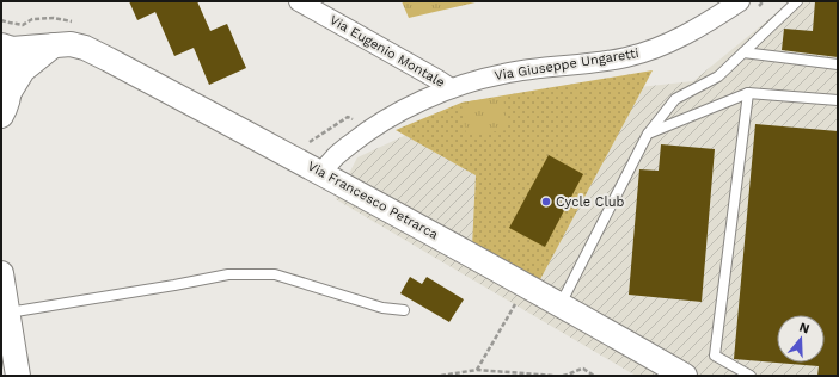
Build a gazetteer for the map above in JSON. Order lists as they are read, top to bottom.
{
  "streets": {
    "street": ["Via Eugenio Montale", "Via Giuseppe Ungaretti", "Via Francesco Petrarca"]
  },
  "crossings": [
    ["Via Eugenio Montale", "Via Giuseppe Ungaretti"],
    ["Via Giuseppe Ungaretti", "Via Francesco Petrarca"]
  ],
  "places": ["Cycle Club"],
  "north": "top"
}
